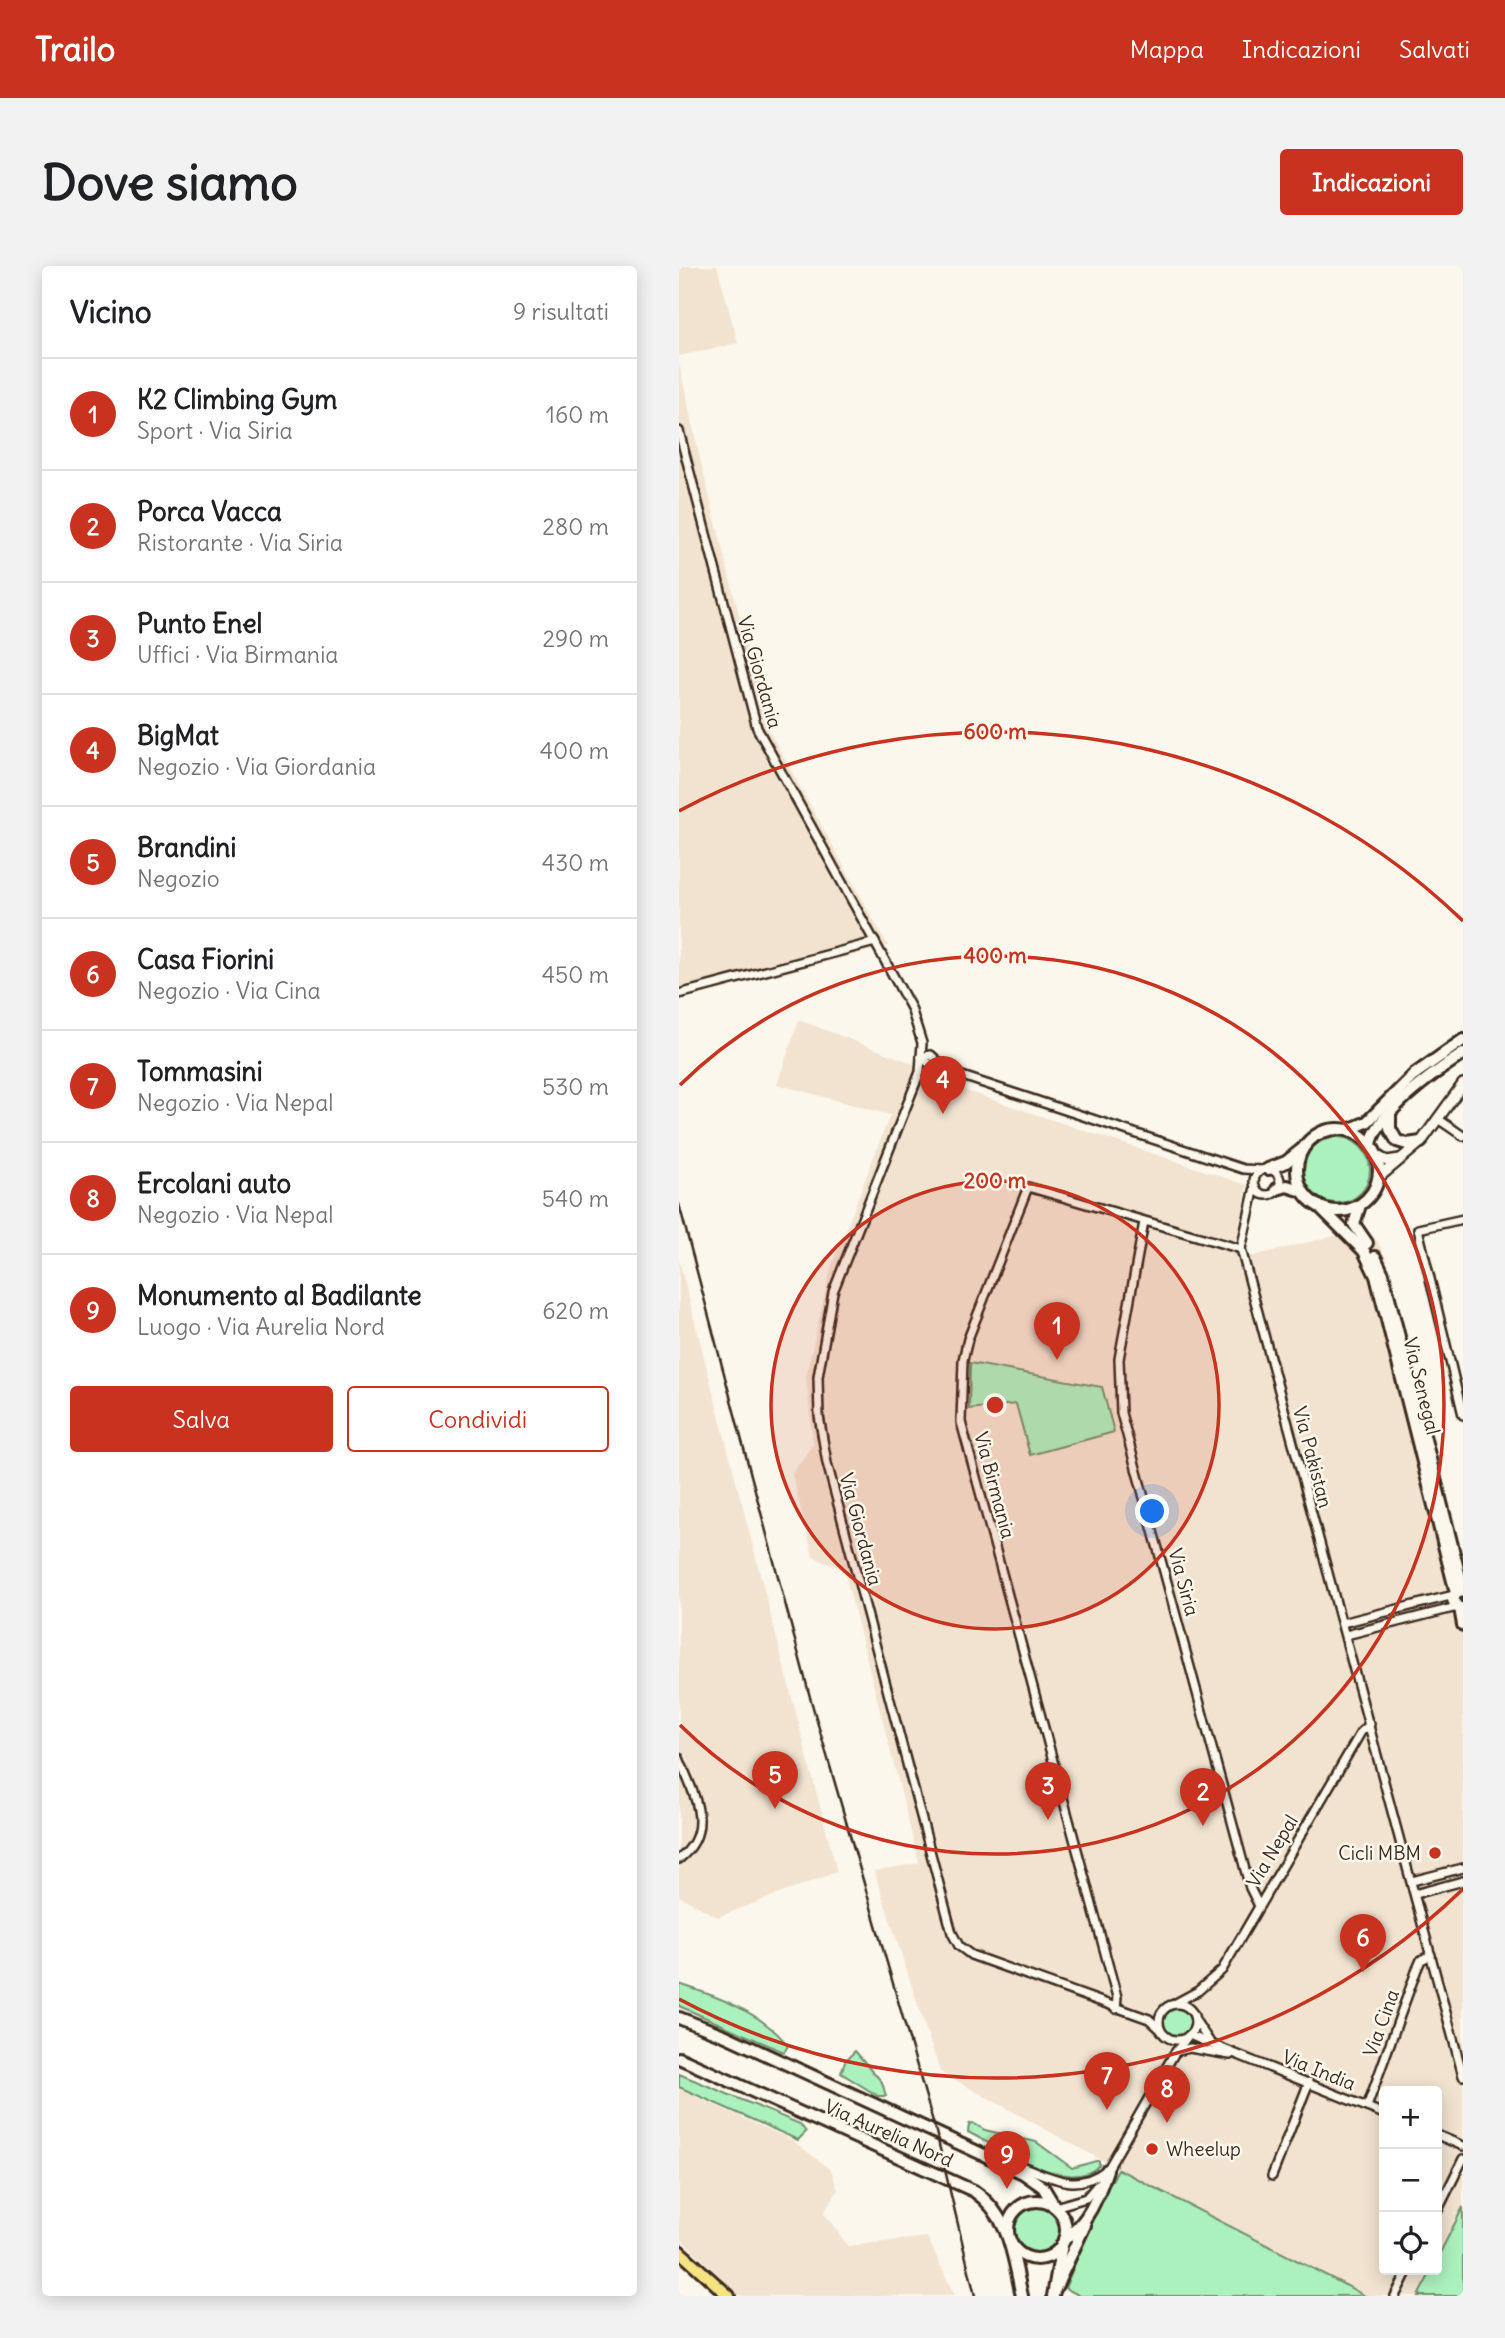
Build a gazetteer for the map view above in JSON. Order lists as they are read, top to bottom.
{
  "streets": {
    "main road": ["Via Senegal", "Via Aurelia Nord"],
    "street": [
      "Via Giordania",
      "Via Pakistan",
      "Via Birmania",
      "Via Siria",
      "Via Nepal",
      "Via Cina",
      "Via India"
    ]
  },
  "crossings": [
    ["Via Giordania", "Via Birmania"],
    ["Via Giordania", "Via Nepal"],
    ["Via Giordania", "Via India"],
    ["Via Pakistan", "Via Birmania"],
    ["Via Pakistan", "Via Nepal"],
    ["Via Pakistan", "Via Cina"],
    ["Via Birmania", "Via Siria"],
    ["Via Siria", "Via Nepal"],
    ["Via Nepal", "Via India"],
    ["Via Cina", "Via India"]
  ],
  "places": ["Cicli MBM", "Wheelup"],
  "page": {
    "header": "Trailo",
    "nav": ["Mappa", "Indicazioni", "Salvati"],
    "buttons": [
      "Indicazioni",
      ["Salva", "Condividi"]
    ],
    "title": "Dove siamo",
    "heading": ["Vicino", "9 risultati"],
    "list": [
      {
        "mark": "1",
        "name": "K2 Climbing Gym",
        "note": "Sport · Via Siria",
        "value": "160 m"
      },
      {
        "mark": "2",
        "name": "Porca Vacca",
        "note": "Ristorante · Via Siria",
        "value": "280 m"
      },
      {
        "mark": "3",
        "name": "Punto Enel",
        "note": "Uffici · Via Birmania",
        "value": "290 m"
      },
      {
        "mark": "4",
        "name": "BigMat",
        "note": "Negozio · Via Giordania",
        "value": "400 m"
      },
      {
        "mark": "5",
        "name": "Brandini",
        "note": "Negozio",
        "value": "430 m"
      },
      {
        "mark": "6",
        "name": "Casa Fiorini",
        "note": "Negozio · Via Cina",
        "value": "450 m"
      },
      {
        "mark": "7",
        "name": "Tommasini",
        "note": "Negozio · Via Nepal",
        "value": "530 m"
      },
      {
        "mark": "8",
        "name": "Ercolani auto",
        "note": "Negozio · Via Nepal",
        "value": "540 m"
      },
      {
        "mark": "9",
        "name": "Monumento al Badilante",
        "note": "Luogo · Via Aurelia Nord",
        "value": "620 m"
      }
    ],
    "pins": [
      "4",
      "1",
      "5",
      "3",
      "2",
      "6",
      "7",
      "8",
      "9"
    ],
    "map_buttons": ["+", "−"]
  },
  "rings": ["600 m", "400 m", "200 m"]
}
